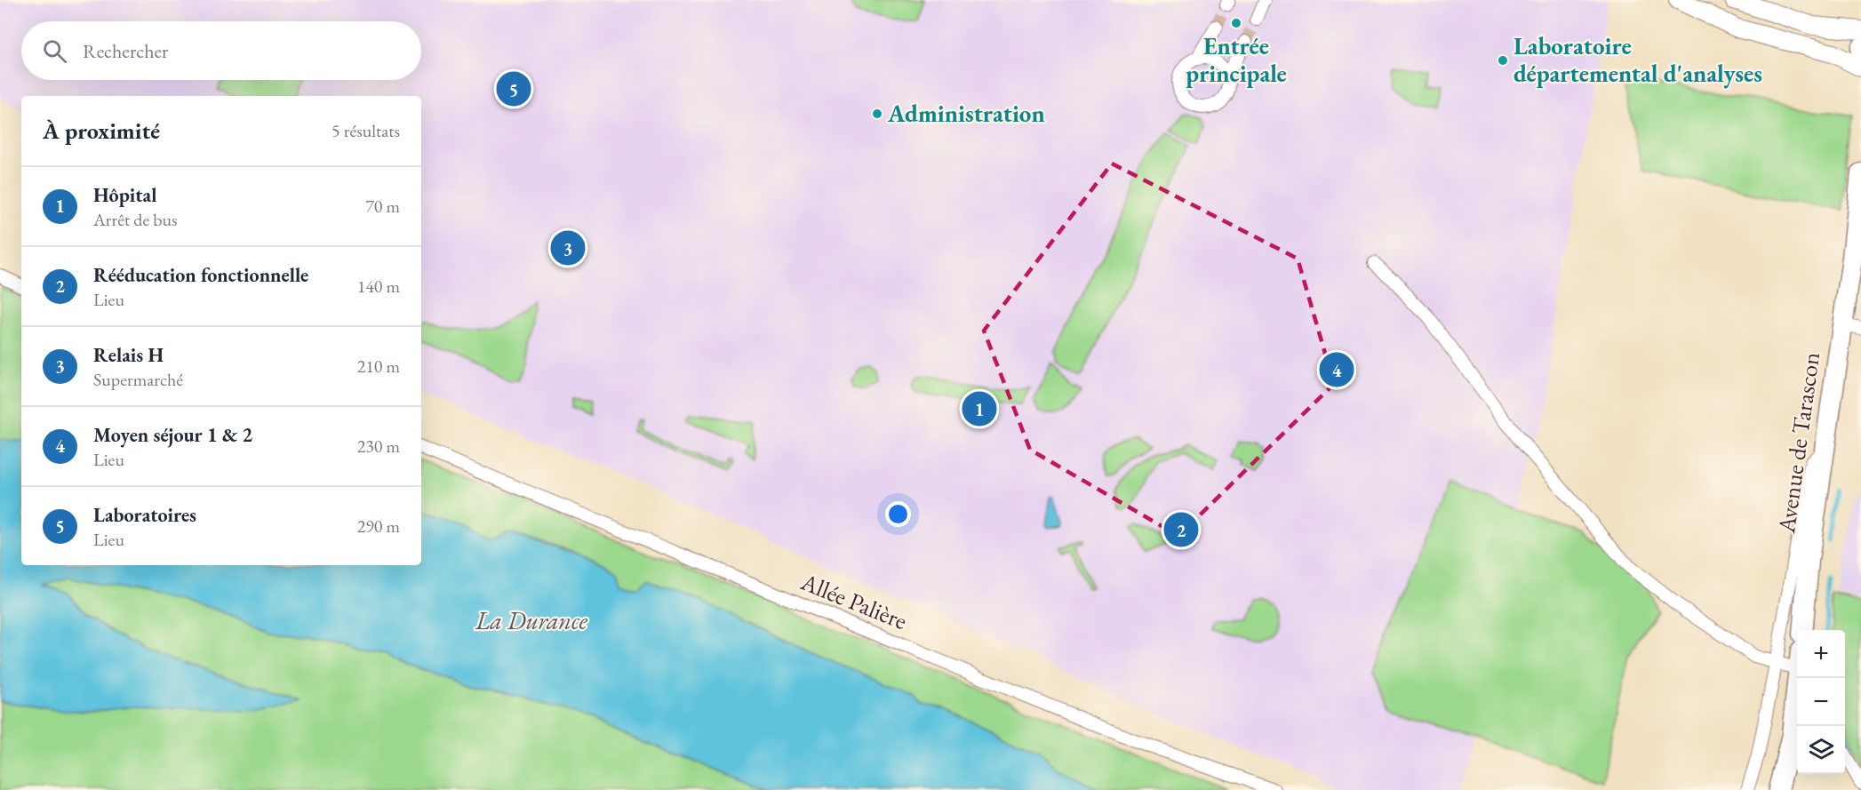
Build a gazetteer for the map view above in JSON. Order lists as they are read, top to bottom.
{
  "streets": {
    "main road": ["Avenue de Tarascon"],
    "street": ["Allée Palière"]
  },
  "water": ["La Durance"],
  "places": ["Entrée principale", "Laboratoire départemental d'analyses", "Administration"],
  "page": {
    "search": "Rechercher",
    "pins": [
      "5",
      "3",
      "4",
      "1",
      "2"
    ],
    "heading": ["À proximité", "5 résultats"],
    "list": [
      {
        "mark": "1",
        "name": "Hôpital",
        "note": "Arrêt de bus",
        "value": "70 m"
      },
      {
        "mark": "2",
        "name": "Rééducation fonctionnelle",
        "note": "Lieu",
        "value": "140 m"
      },
      {
        "mark": "3",
        "name": "Relais H",
        "note": "Supermarché",
        "value": "210 m"
      },
      {
        "mark": "4",
        "name": "Moyen séjour 1 & 2",
        "note": "Lieu",
        "value": "230 m"
      },
      {
        "mark": "5",
        "name": "Laboratoires",
        "note": "Lieu",
        "value": "290 m"
      }
    ],
    "map_buttons": ["+", "−"]
  }
}
